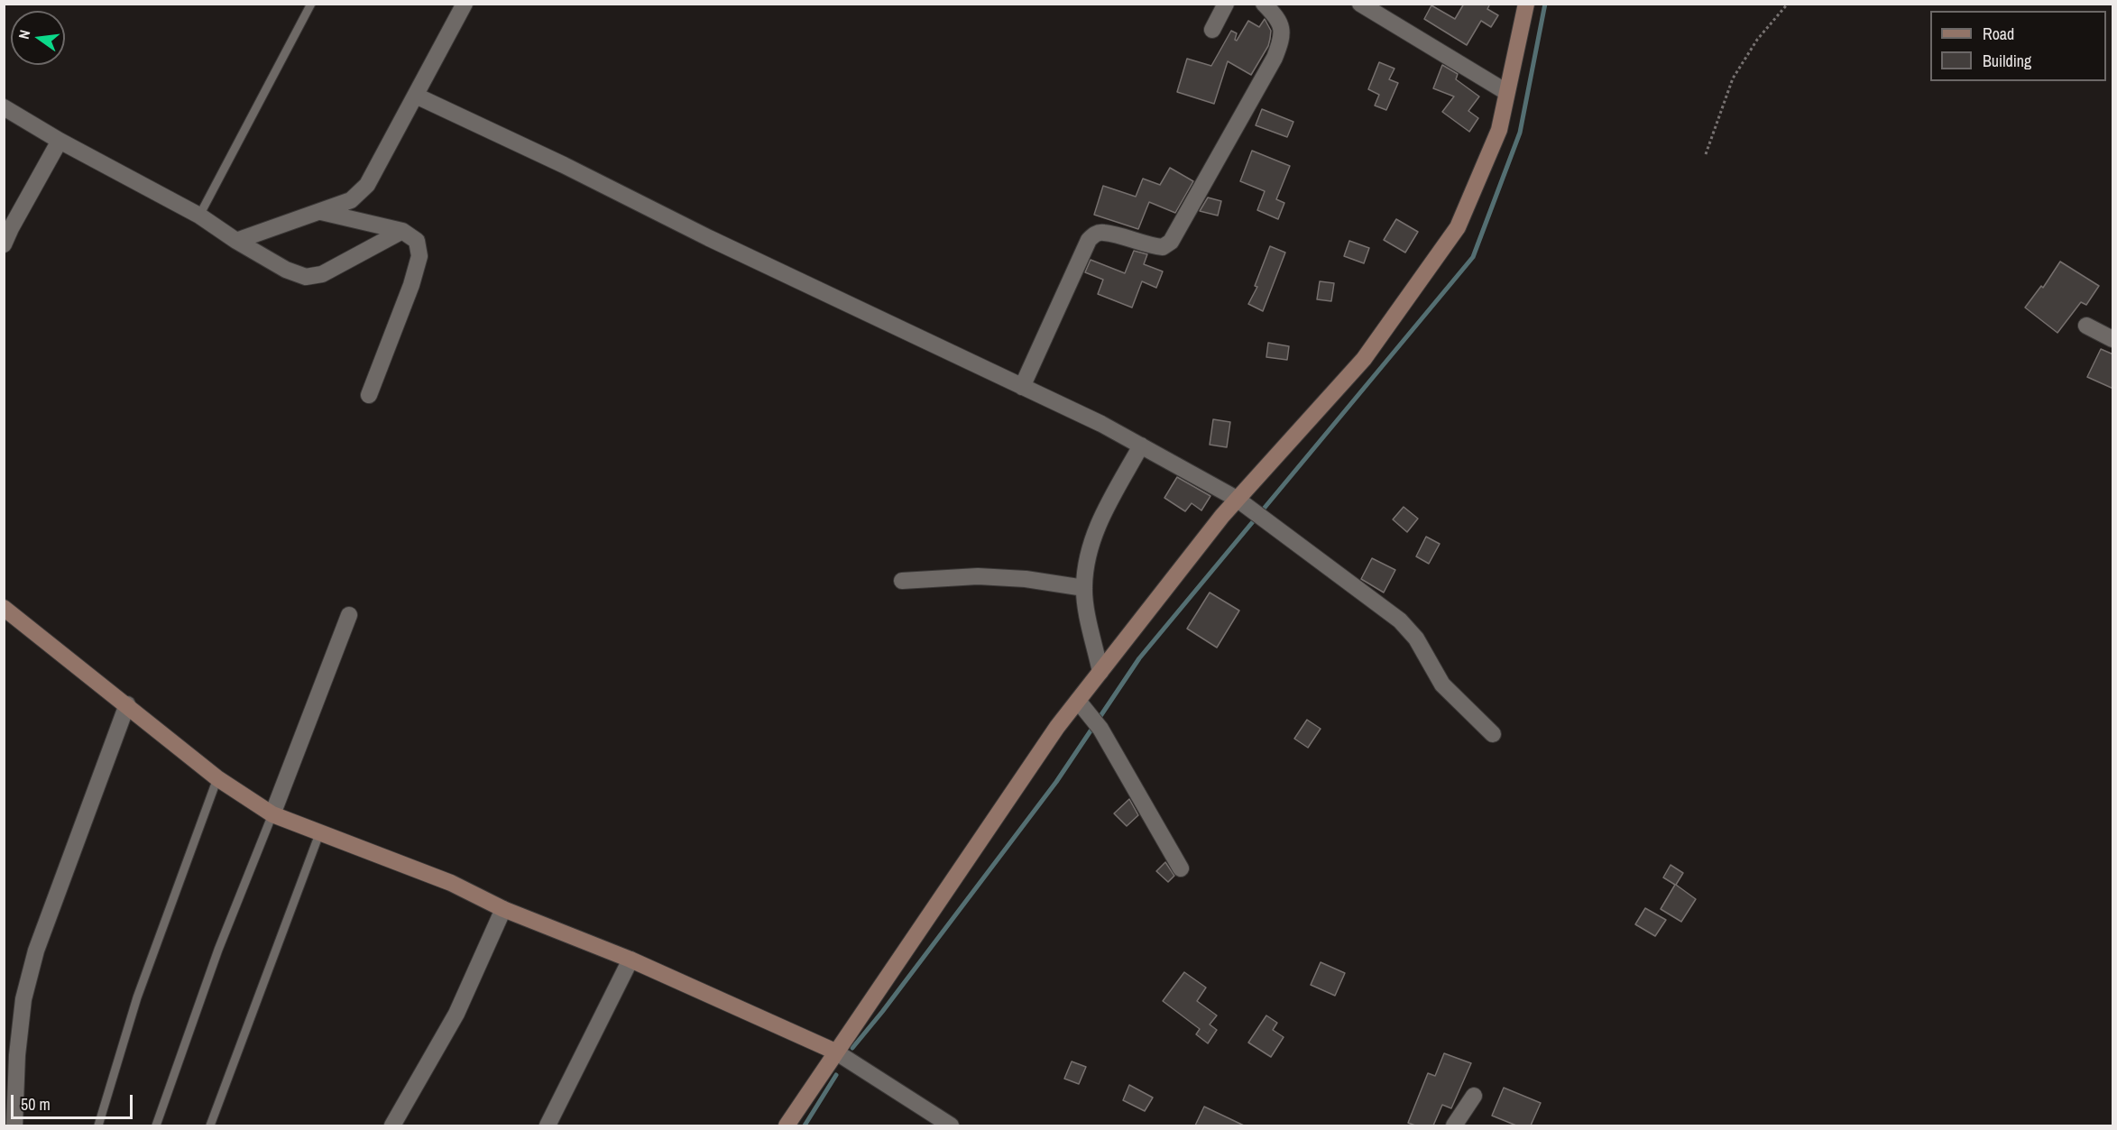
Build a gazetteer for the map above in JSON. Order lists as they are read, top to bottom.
{
  "legend": ["Road", "Building"],
  "scale_bar": "50 m",
  "north": "left"
}
